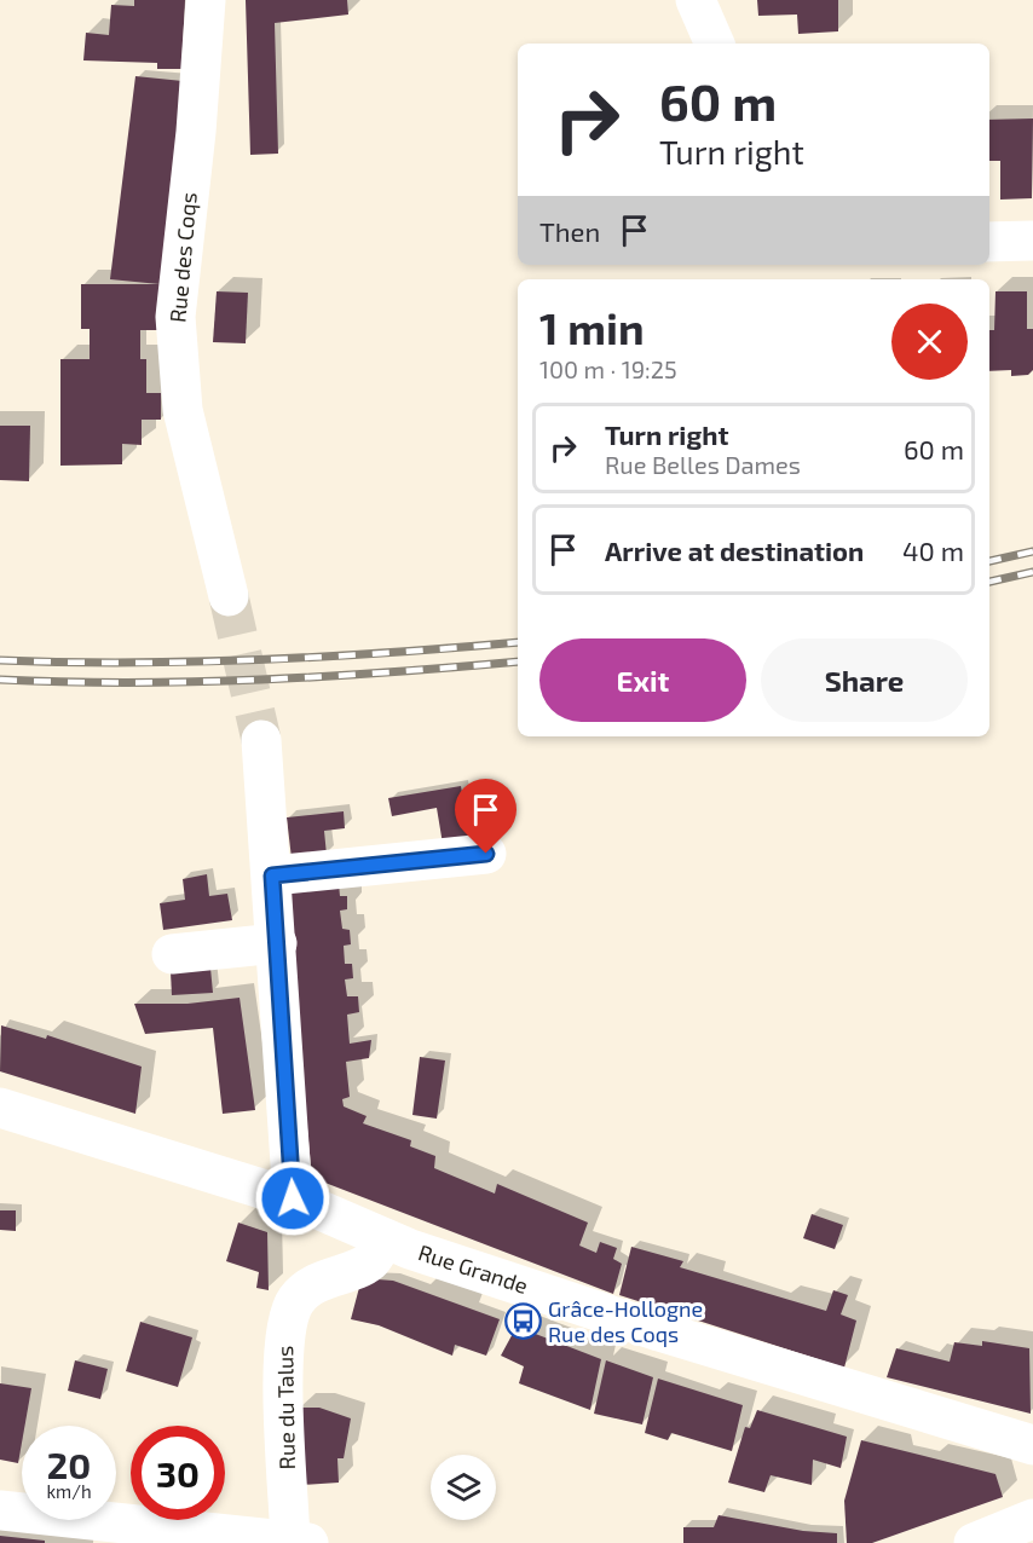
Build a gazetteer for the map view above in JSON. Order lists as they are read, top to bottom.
{
  "streets": {
    "street": ["Rue des Coqs", "Rue Grande", "Rue du Talus"]
  },
  "crossings": [
    ["Rue Grande", "Rue du Talus"]
  ],
  "places": {
    "bus stop": ["Grâce-Hollogne Rue des Coqs"]
  },
  "page": {
    "turn": ["60 m", "Turn right"],
    "then": "Then",
    "heading": ["1 min", "100 m · 19:25"],
    "list": [
      {
        "name": "Turn right",
        "note": "Rue Belles Dames",
        "value": "60 m"
      },
      {
        "name": "Arrive at destination",
        "value": "40 m"
      }
    ],
    "buttons": ["Exit", "Share"],
    "speed": "20 km/h",
    "limit": "30"
  }
}
